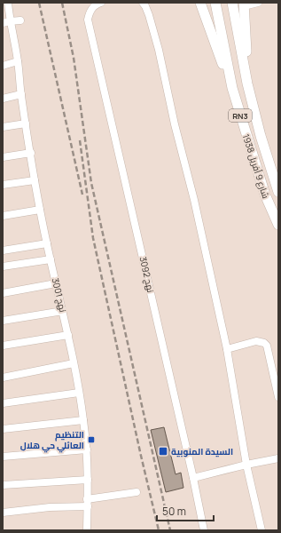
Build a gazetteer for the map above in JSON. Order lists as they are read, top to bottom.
{
  "streets": {
    "main road": ["RN3", "شارع 9 أفريل 1938"],
    "street": ["نهج 3092", "نهج 3001"]
  },
  "places": {
    "transit": ["التنظيم العائلي حي هلال", "السيدة المنوبية"]
  },
  "scale_bar": "50 m"
}
